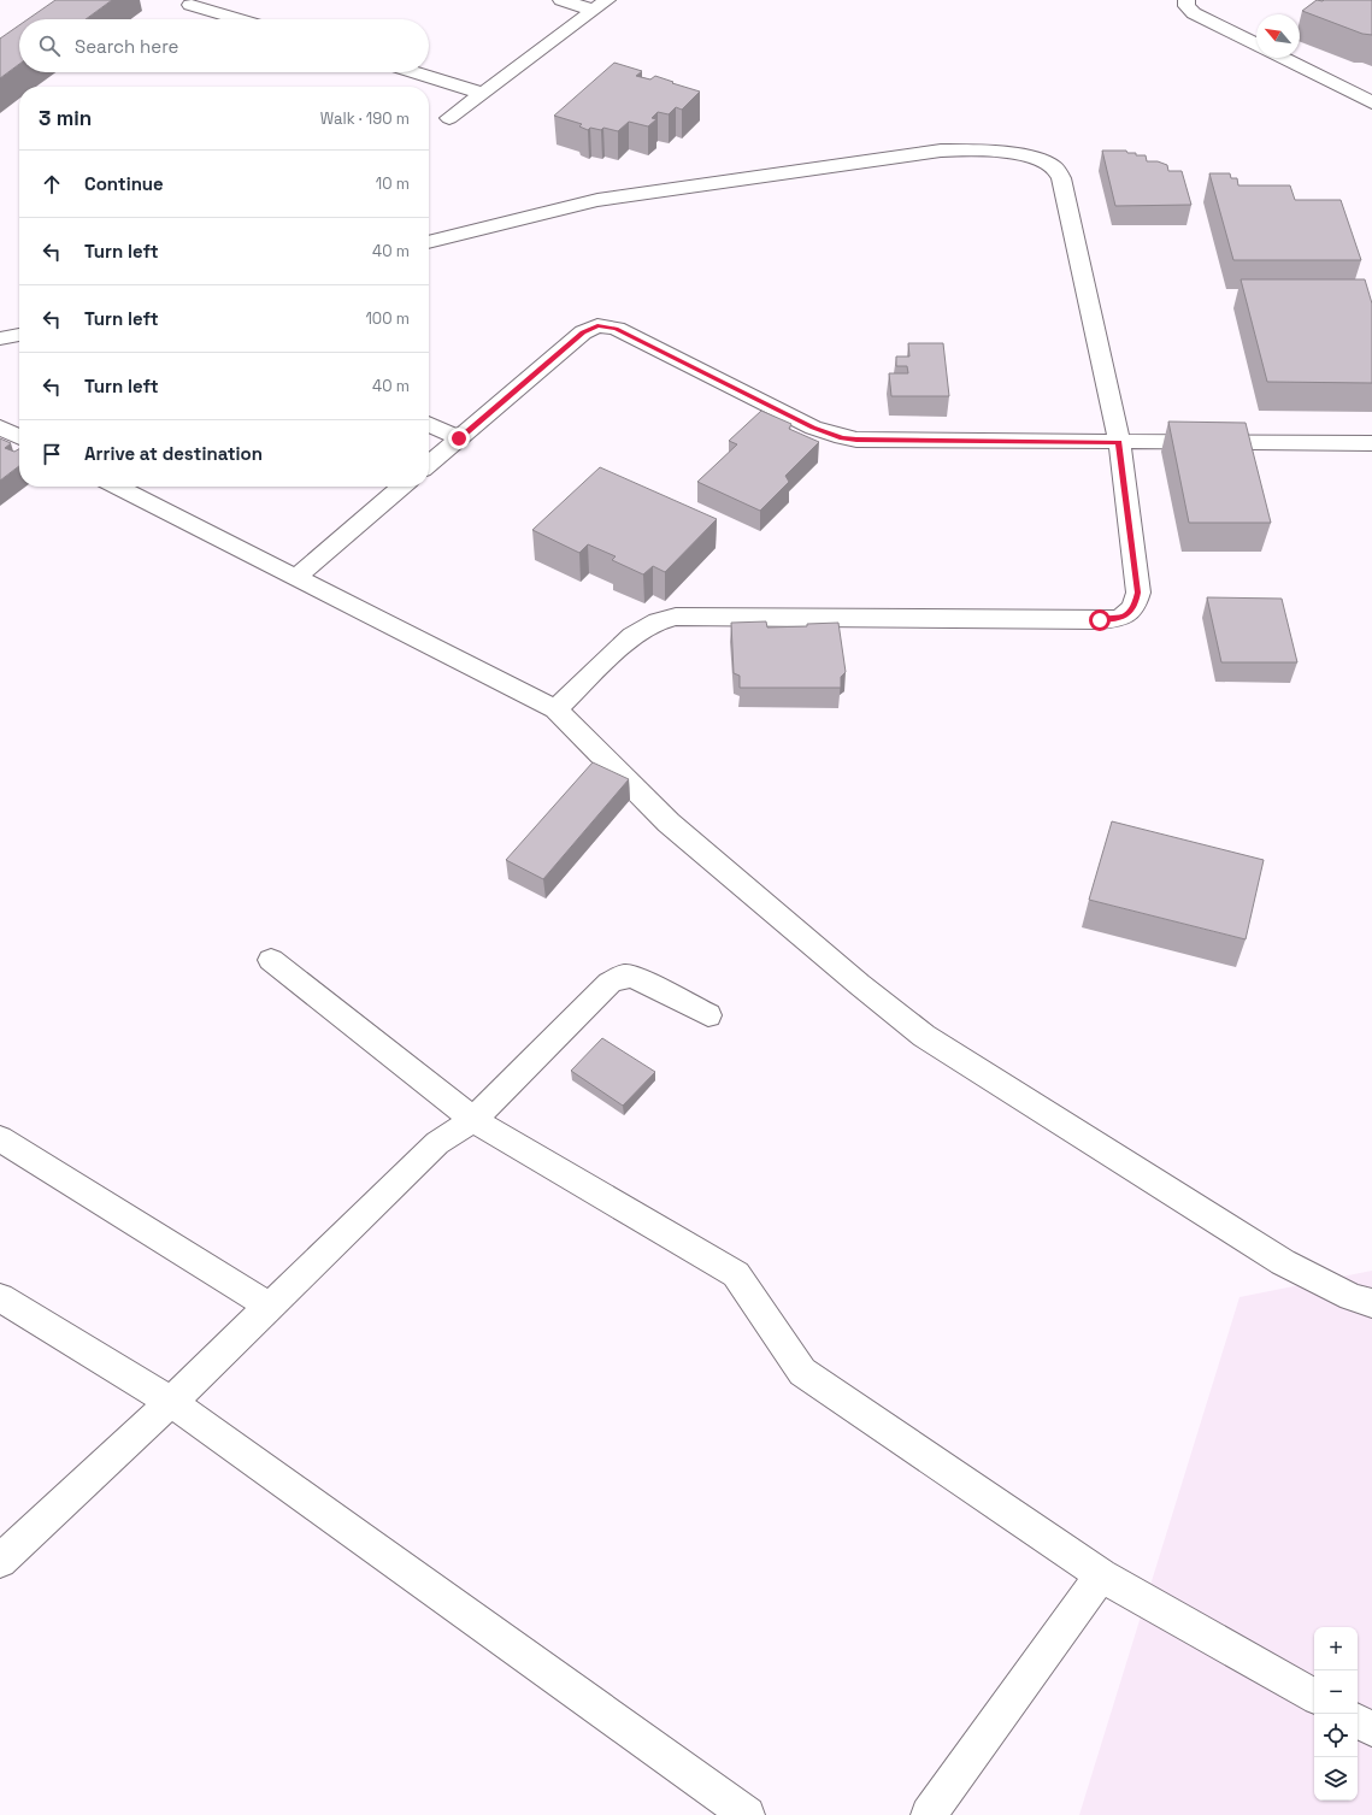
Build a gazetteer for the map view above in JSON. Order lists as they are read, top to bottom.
{
  "north": "top left",
  "page": {
    "search": "Search here",
    "heading": ["3 min", "Walk · 190 m"],
    "list": [
      ["Continue", "10 m"],
      ["Turn left", "40 m"],
      ["Turn left", "100 m"],
      ["Turn left", "40 m"],
      "Arrive at destination"
    ],
    "map_buttons": ["+", "−"]
  }
}
